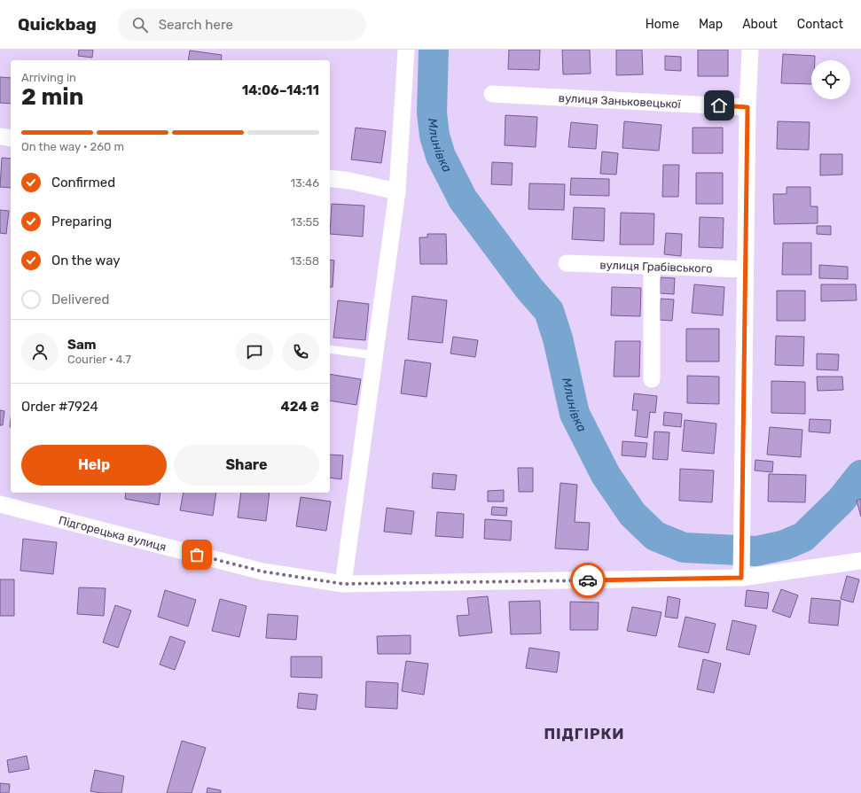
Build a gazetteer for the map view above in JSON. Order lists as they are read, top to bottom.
{
  "streets": {
    "street": ["вулиця Заньковецької", "вулиця Грабівського", "Підгорецька вулиця"]
  },
  "districts": ["ПІДГІРКИ"],
  "water": ["Млинівка"],
  "page": {
    "header": "Quickbag",
    "search": "Search here",
    "nav": [
      "Home",
      "Map",
      "About",
      "Contact"
    ],
    "heading": ["2 min", "Arriving in", "14:06–14:11"],
    "panel": [
      "Sam",
      "Courier · 4.7",
      "Order #7924",
      "424 ₴"
    ],
    "bar": "On the way · 260 m",
    "list": [
      ["Confirmed", "13:46"],
      ["Preparing", "13:55"],
      ["On the way", "13:58"],
      "Delivered"
    ],
    "buttons": ["Help", "Share"]
  }
}
